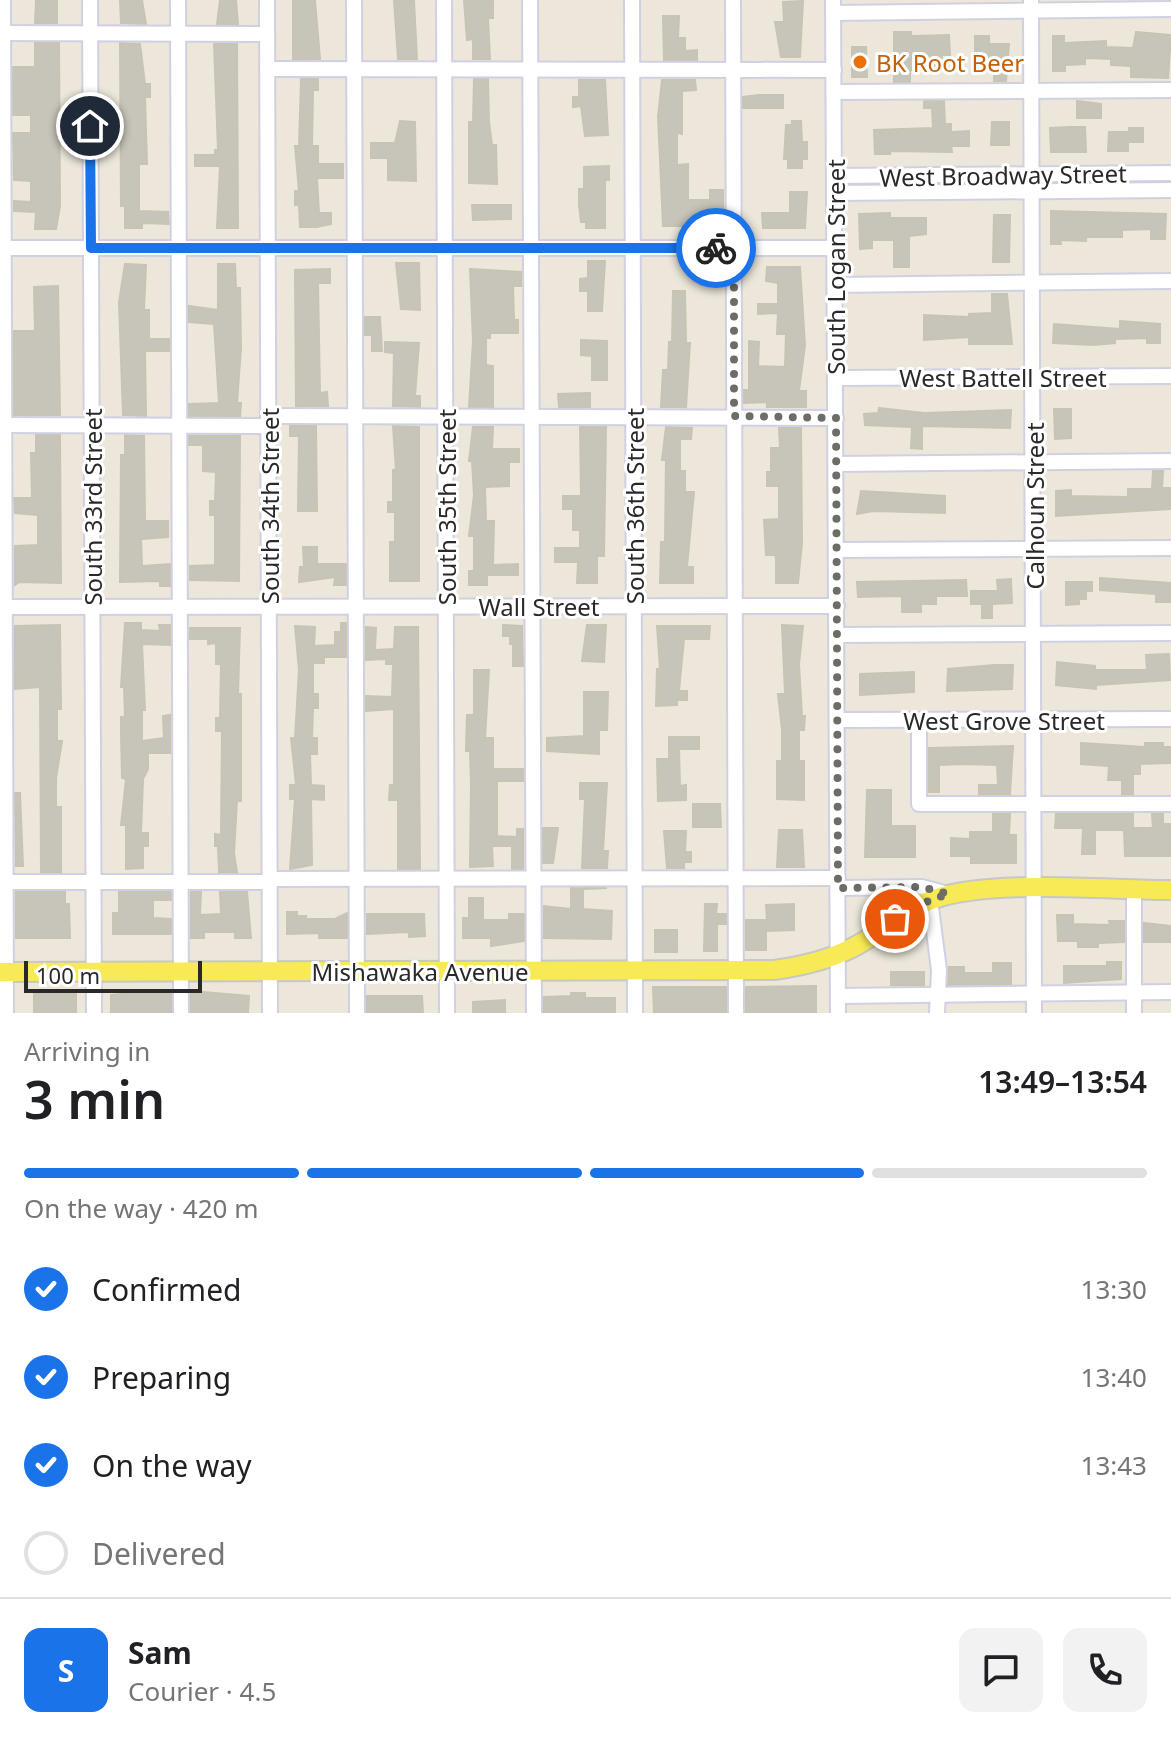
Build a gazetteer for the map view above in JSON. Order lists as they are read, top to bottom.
{
  "streets": {
    "main road": ["Mishawaka Avenue"],
    "street": [
      "West Broadway Street",
      "South Logan Street",
      "West Battell Street",
      "South 34th Street",
      "South 36th Street",
      "Calhoun Street",
      "South 33rd Street",
      "South 35th Street",
      "Wall Street",
      "West Grove Street"
    ]
  },
  "crossings": [
    ["West Broadway Street", "South Logan Street"],
    ["West Broadway Street", "Calhoun Street"],
    ["South Logan Street", "West Battell Street"],
    ["South Logan Street", "Wall Street"],
    ["South Logan Street", "West Grove Street"],
    ["South Logan Street", "Mishawaka Avenue"],
    ["West Battell Street", "Calhoun Street"],
    ["South 34th Street", "Wall Street"],
    ["South 34th Street", "Mishawaka Avenue"],
    ["South 36th Street", "Wall Street"],
    ["South 36th Street", "Mishawaka Avenue"],
    ["Calhoun Street", "West Grove Street"],
    ["Calhoun Street", "Mishawaka Avenue"],
    ["South 33rd Street", "Wall Street"],
    ["South 33rd Street", "Mishawaka Avenue"],
    ["South 35th Street", "Wall Street"],
    ["South 35th Street", "Mishawaka Avenue"]
  ],
  "places": ["BK Root Beer"],
  "scale_bar": "100 m",
  "page": {
    "scale": "100 m",
    "heading": ["3 min", "Arriving in", "13:49–13:54"],
    "panel": ["Sam", "Courier · 4.5"],
    "bar": "On the way · 420 m",
    "list": [
      ["Confirmed", "13:30"],
      ["Preparing", "13:40"],
      ["On the way", "13:43"],
      "Delivered"
    ],
    "round": "S"
  }
}
